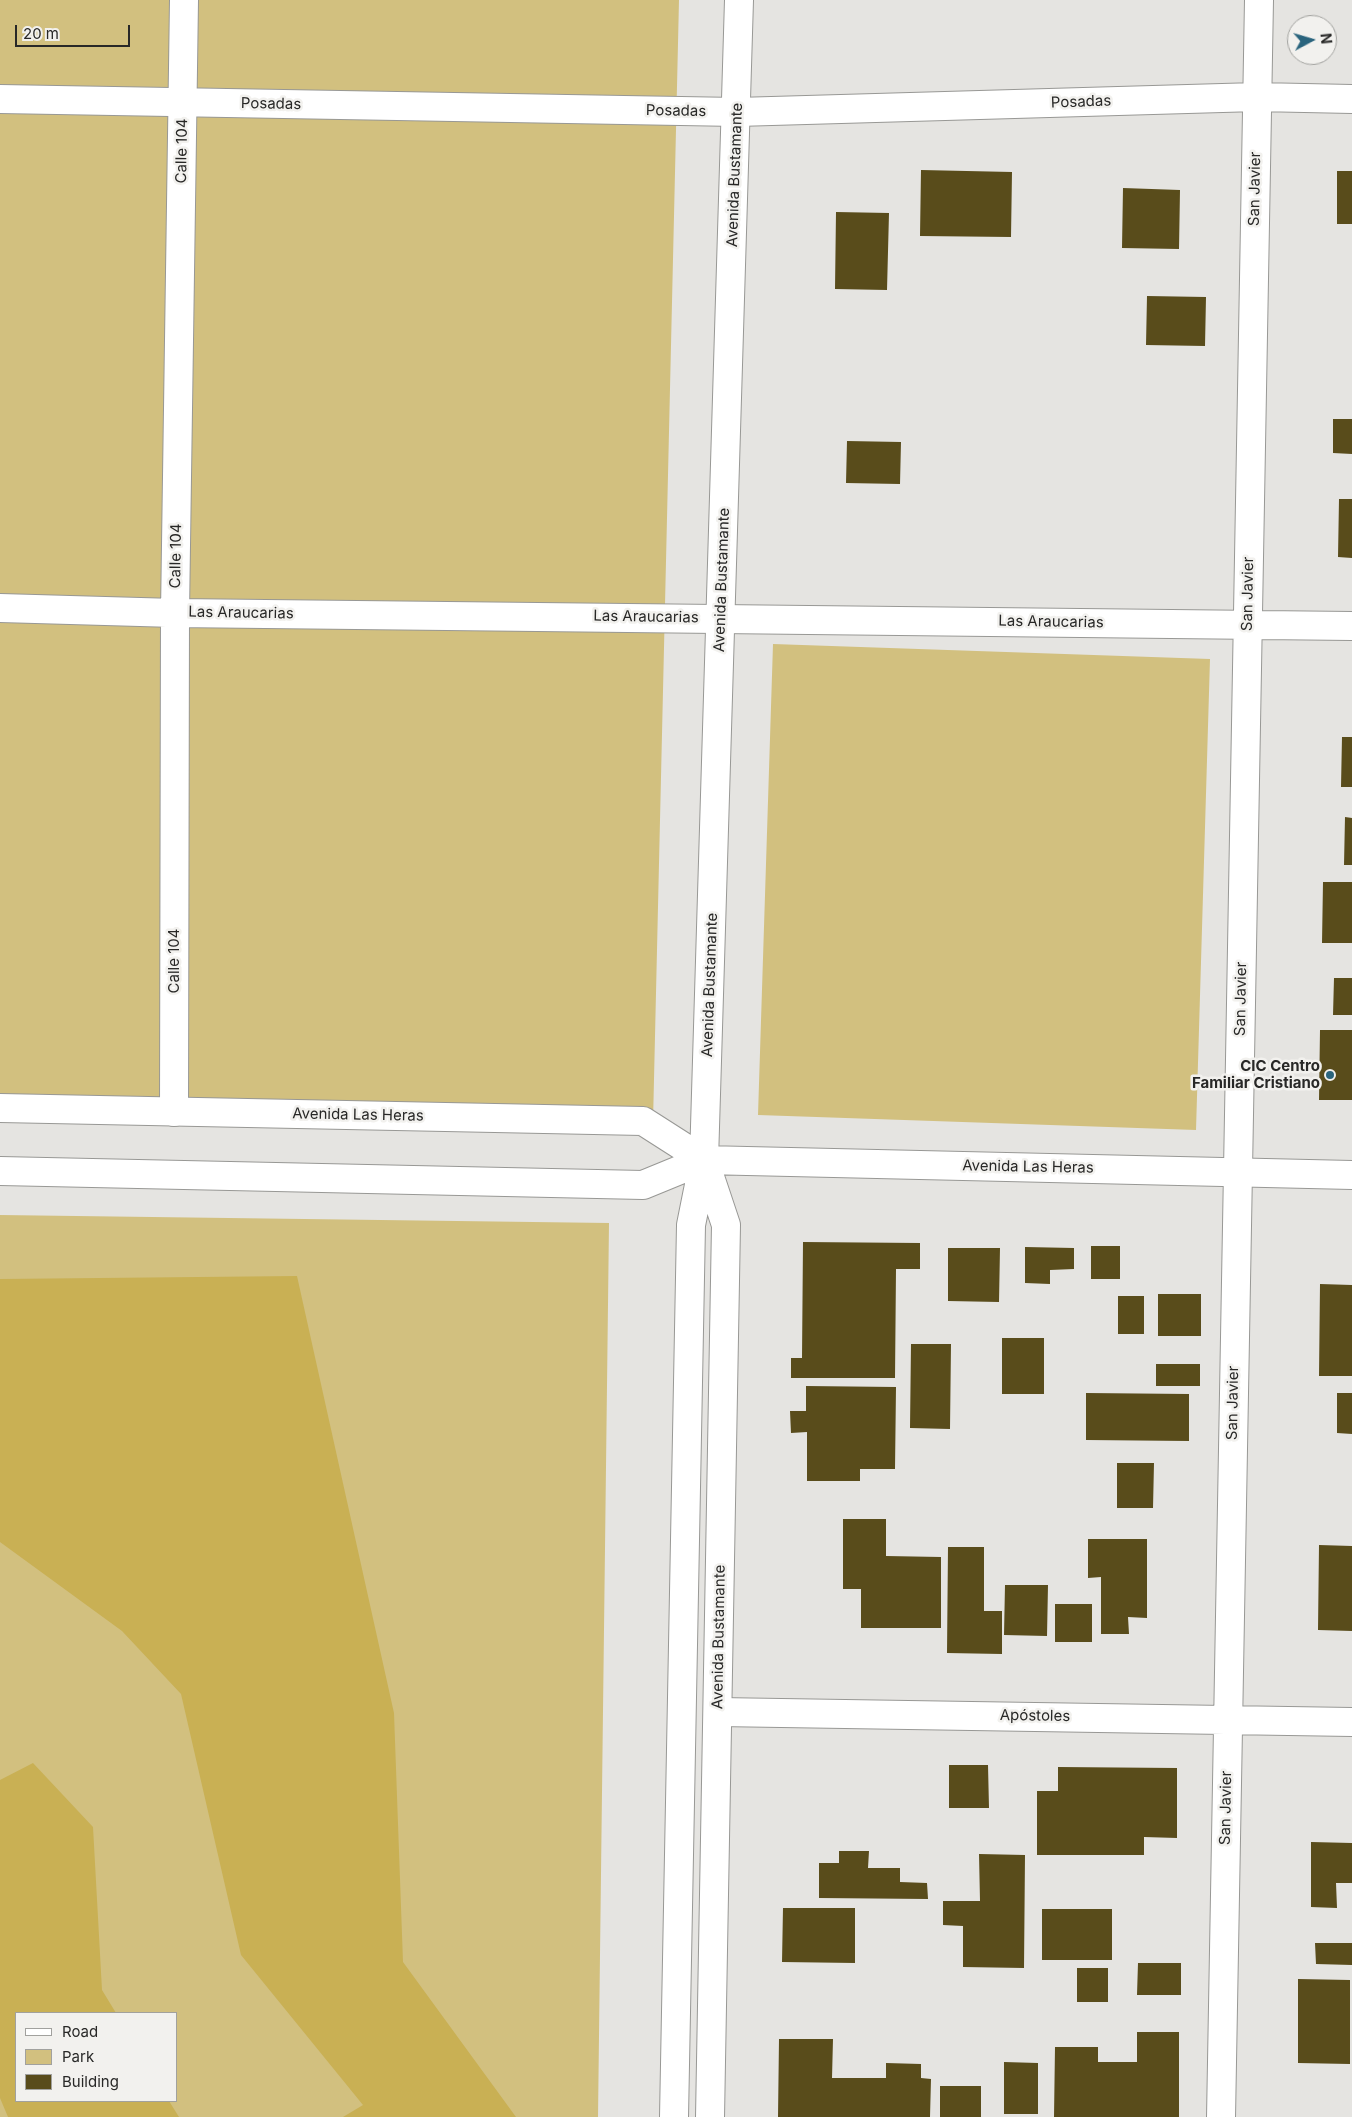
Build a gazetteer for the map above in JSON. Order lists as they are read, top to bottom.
{
  "streets": {
    "street": [
      "Posadas",
      "Calle 104",
      "Avenida Bustamante",
      "San Javier",
      "Las Araucarias",
      "Avenida Las Heras",
      "Apóstoles"
    ]
  },
  "crossings": [
    ["Posadas", "Calle 104"],
    ["Posadas", "Avenida Bustamante"],
    ["Posadas", "San Javier"],
    ["Calle 104", "Las Araucarias"],
    ["Calle 104", "Avenida Las Heras"],
    ["Avenida Bustamante", "Las Araucarias"],
    ["Avenida Bustamante", "Avenida Las Heras"],
    ["Avenida Bustamante", "Apóstoles"],
    ["San Javier", "Las Araucarias"],
    ["San Javier", "Avenida Las Heras"],
    ["San Javier", "Apóstoles"]
  ],
  "places": ["CIC Centro Familiar Cristiano"],
  "legend": ["Road", "Park", "Building"],
  "scale_bar": "20 m",
  "north": "right"
}
